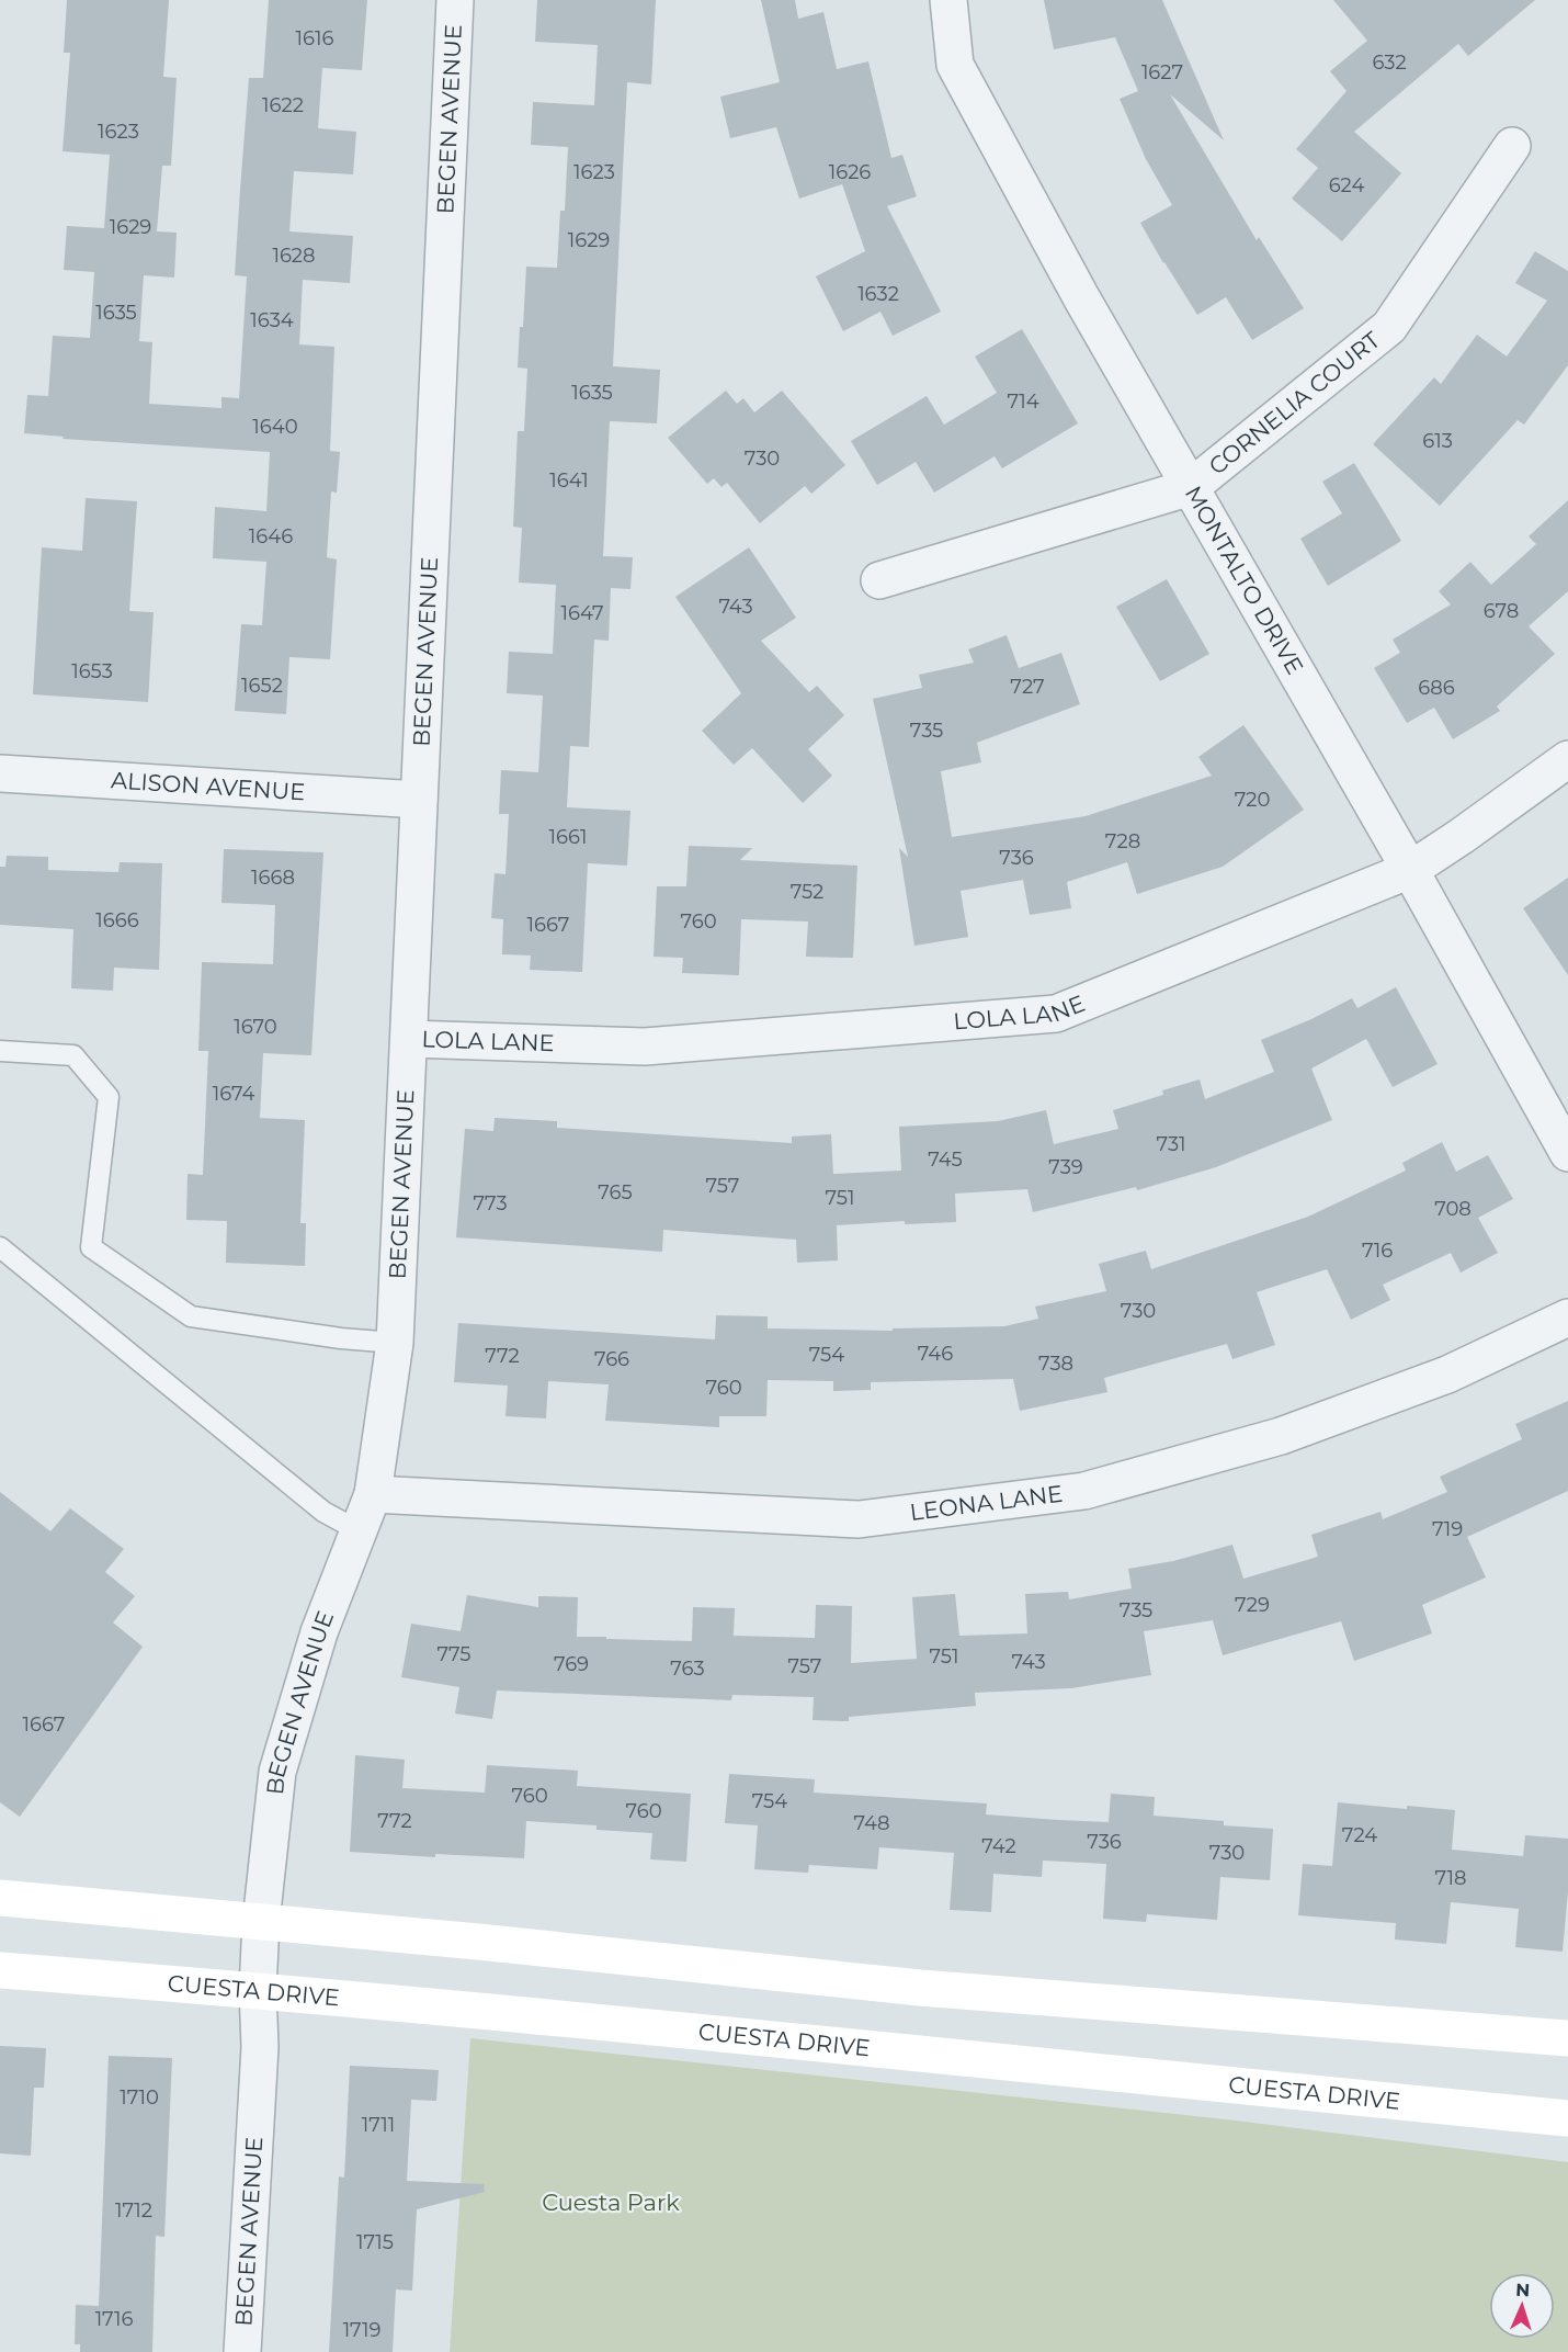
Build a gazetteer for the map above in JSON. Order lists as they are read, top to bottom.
{
  "streets": {
    "main road": ["CUESTA DRIVE"],
    "street": [
      "BEGEN AVENUE",
      "CORNELIA COURT",
      "MONTALTO DRIVE",
      "ALISON AVENUE",
      "LOLA LANE",
      "LEONA LANE"
    ]
  },
  "crossings": [
    ["BEGEN AVENUE", "ALISON AVENUE"],
    ["BEGEN AVENUE", "LOLA LANE"],
    ["BEGEN AVENUE", "LEONA LANE"],
    ["BEGEN AVENUE", "CUESTA DRIVE"],
    ["CORNELIA COURT", "MONTALTO DRIVE"],
    ["MONTALTO DRIVE", "LOLA LANE"]
  ],
  "parks": ["Cuesta Park"],
  "house_numbers": [
    "1616",
    "632",
    "1627",
    "1622",
    "1623",
    "1623",
    "1626",
    "624",
    "1629",
    "1629",
    "1628",
    "1632",
    "1635",
    "1634",
    "1635",
    "714",
    "1640",
    "613",
    "730",
    "1641",
    "1646",
    "743",
    "678",
    "1647",
    "1653",
    "1652",
    "727",
    "686",
    "735",
    "720",
    "1661",
    "728",
    "736",
    "1668",
    "752",
    "1666",
    "760",
    "1667",
    "1670",
    "1674",
    "731",
    "745",
    "739",
    "757",
    "765",
    "751",
    "773",
    "708",
    "716",
    "730",
    "746",
    "754",
    "772",
    "766",
    "738",
    "760",
    "719",
    "729",
    "735",
    "775",
    "751",
    "743",
    "769",
    "757",
    "763",
    "1667",
    "760",
    "754",
    "760",
    "772",
    "748",
    "724",
    "736",
    "742",
    "730",
    "718",
    "1710",
    "1711",
    "1712",
    "1715",
    "1716",
    "1719"
  ],
  "north": "top"
}
